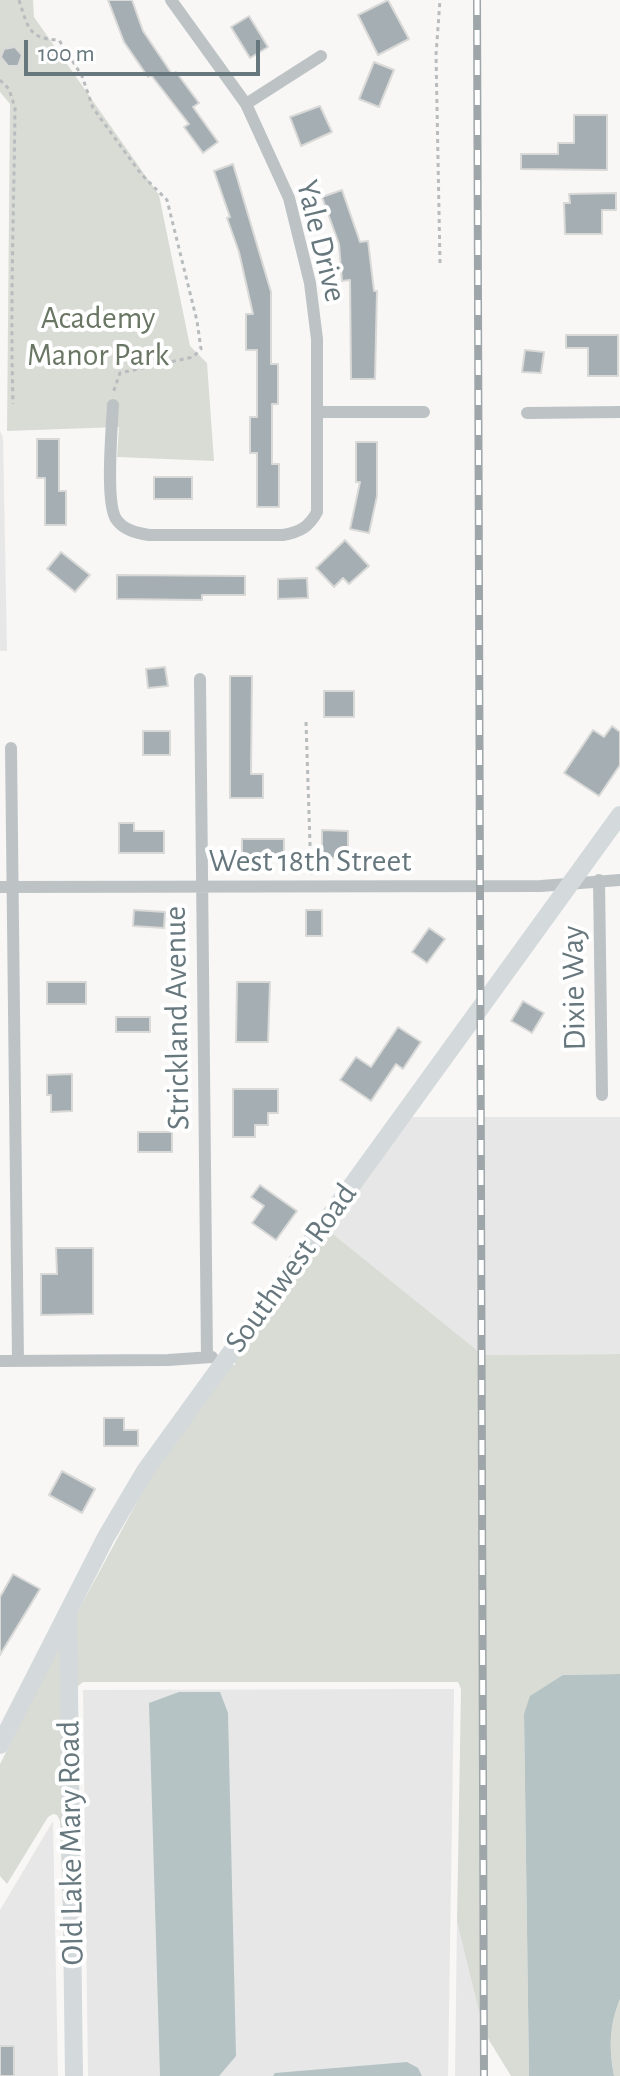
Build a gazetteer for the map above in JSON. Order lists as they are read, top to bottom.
{
  "streets": {
    "street": [
      "Yale Drive",
      "West 18th Street",
      "Dixie Way",
      "Strickland Avenue",
      "Southwest Road",
      "Old Lake Mary Road"
    ]
  },
  "crossings": [
    ["West 18th Street", "Dixie Way"],
    ["West 18th Street", "Strickland Avenue"],
    ["West 18th Street", "Southwest Road"],
    ["Southwest Road", "Old Lake Mary Road"]
  ],
  "parks": ["Academy Manor Park"],
  "scale_bar": "100 m"
}
